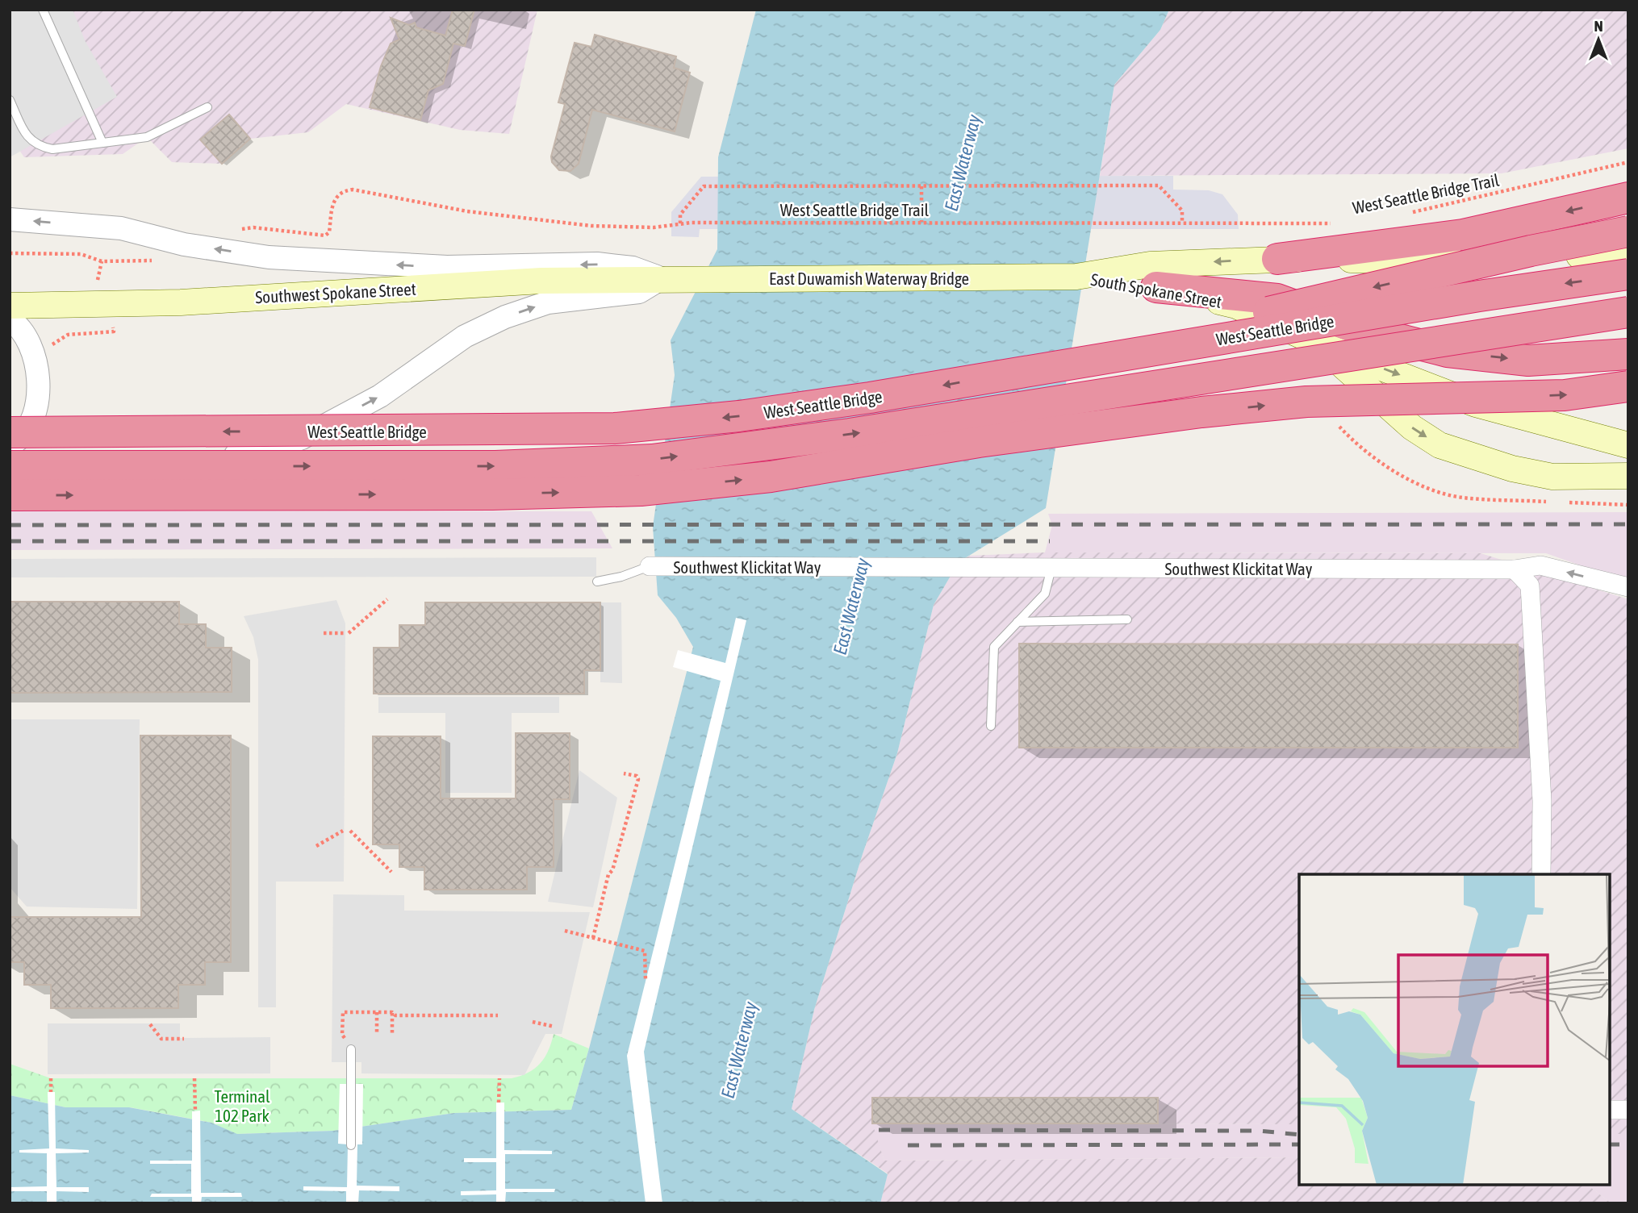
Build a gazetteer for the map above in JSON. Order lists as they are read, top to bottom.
{
  "streets": {
    "highway": ["West Seattle Bridge"],
    "main road": ["East Duwamish Waterway Bridge", "South Spokane Street", "Southwest Spokane Street"],
    "street": ["Southwest Klickitat Way"],
    "path": ["West Seattle Bridge Trail"]
  },
  "crossings": [
    ["East Duwamish Waterway Bridge", "South Spokane Street"],
    ["East Duwamish Waterway Bridge", "Southwest Spokane Street"]
  ],
  "water": ["East Waterway"],
  "parks": ["Terminal 102 Park"],
  "north": "top"
}
